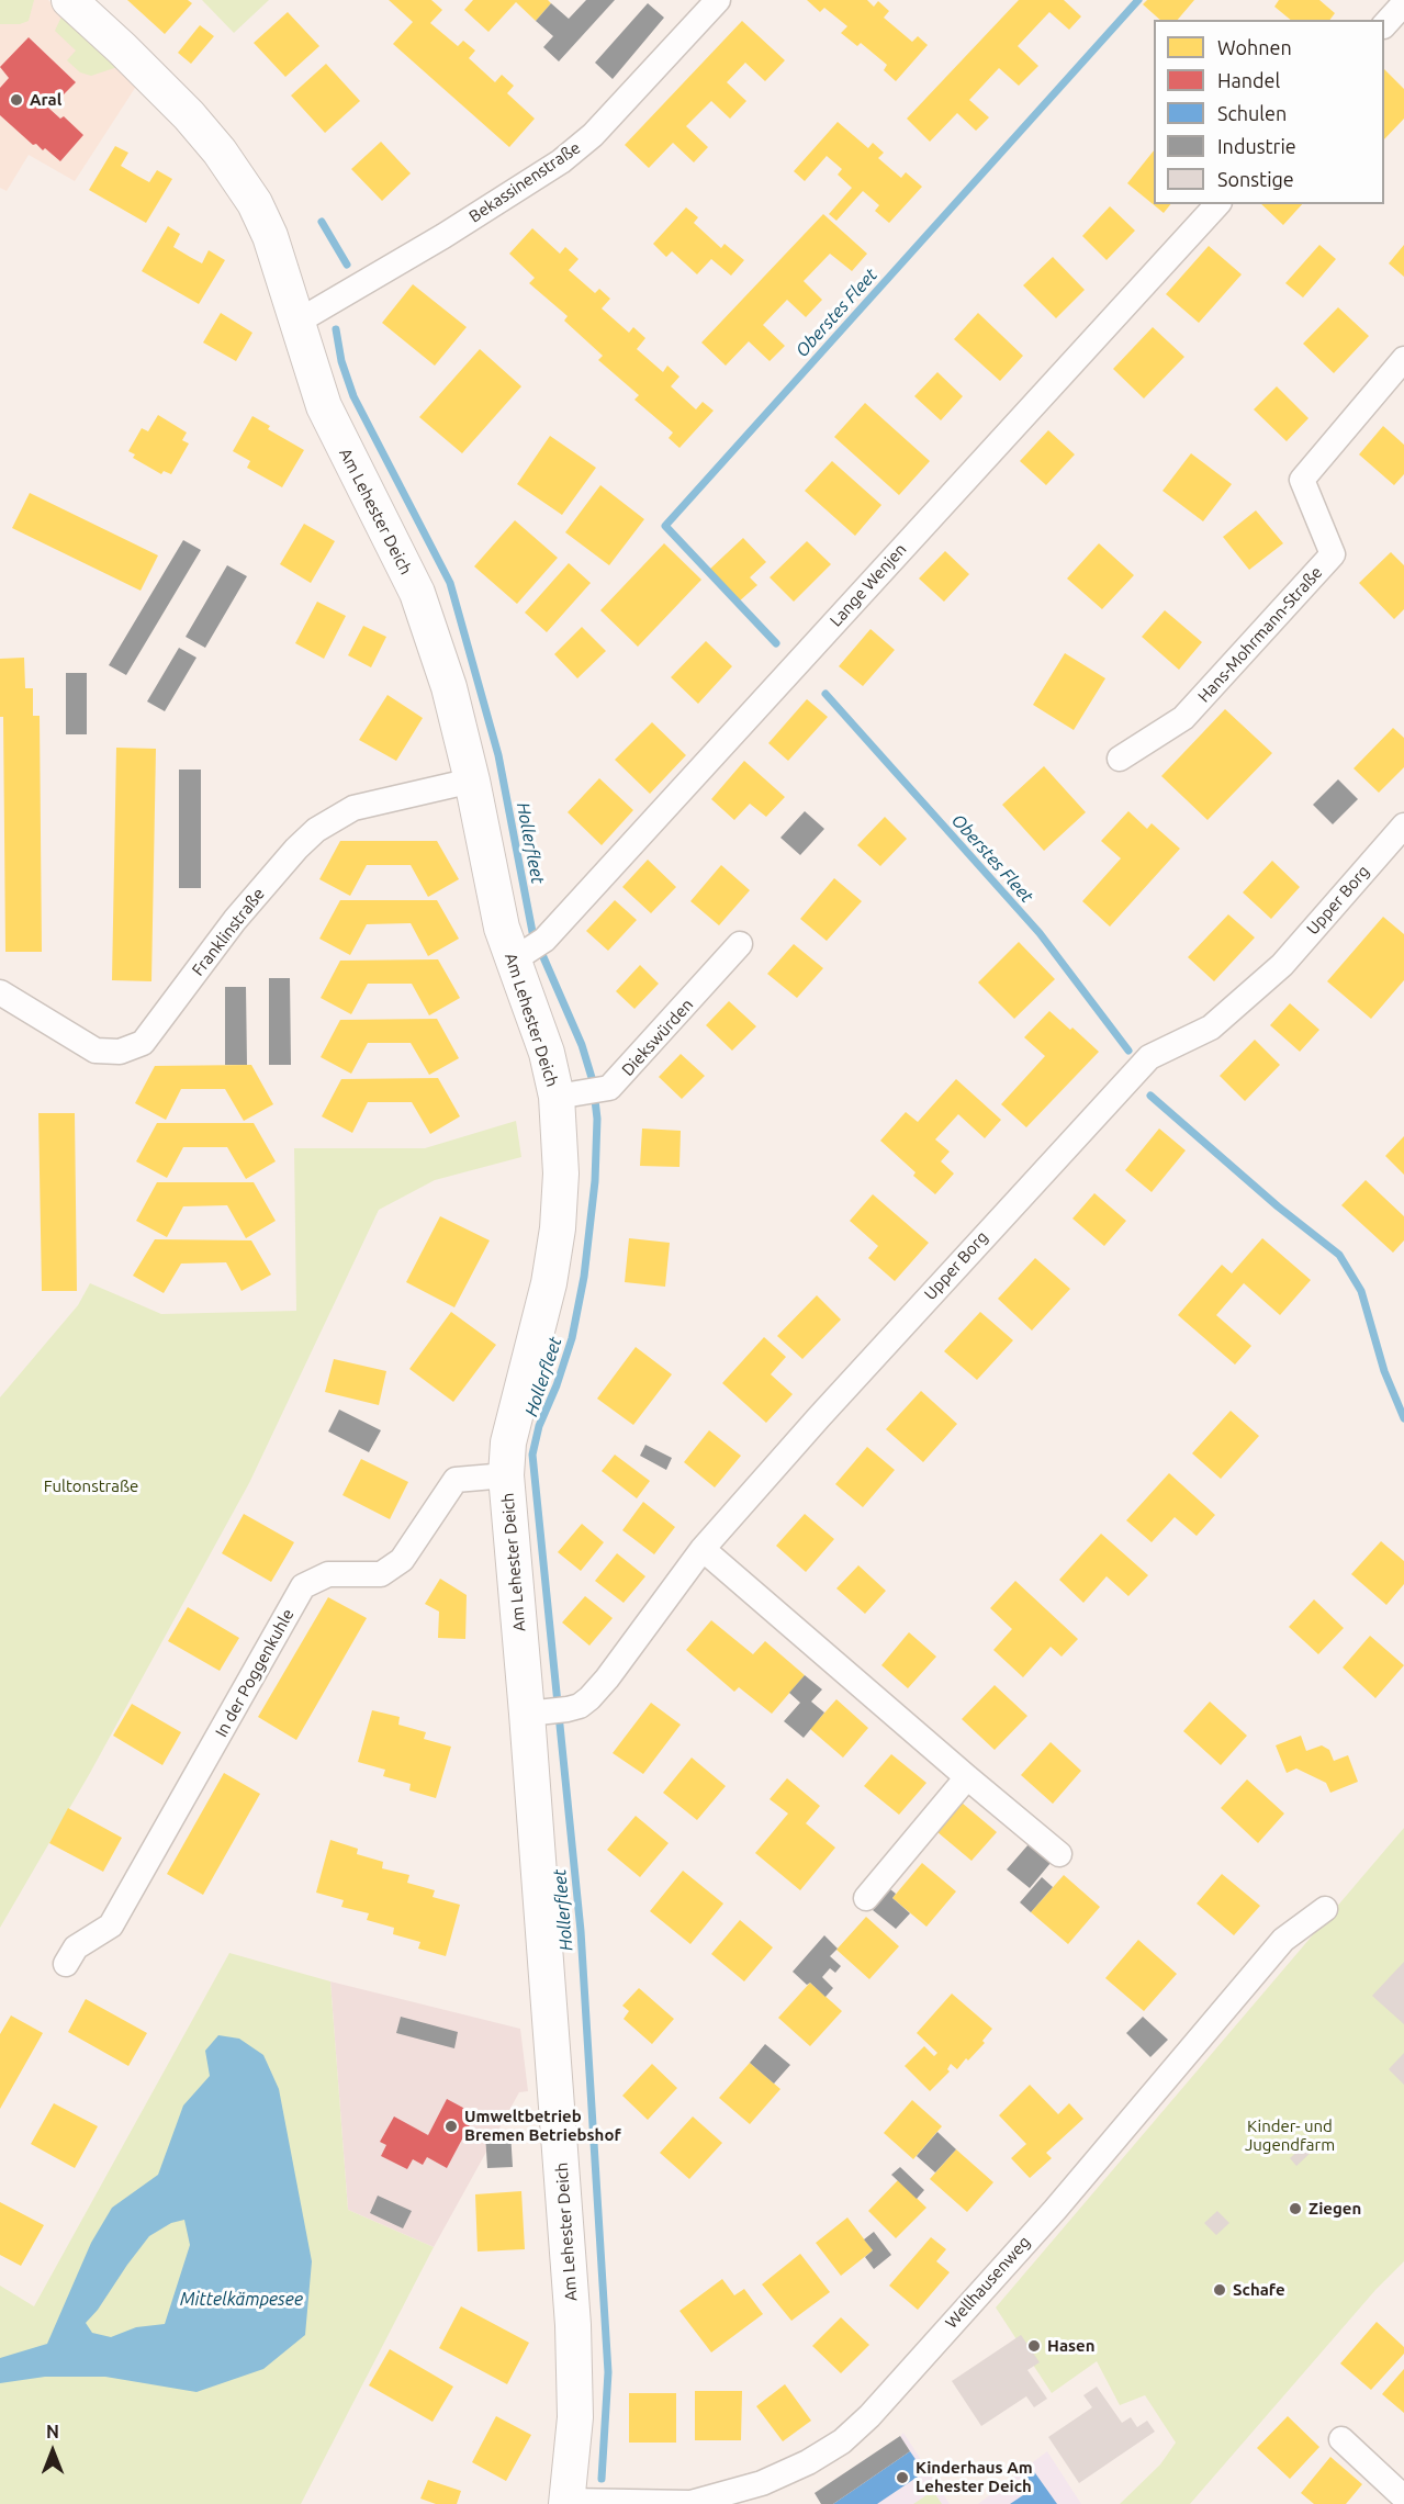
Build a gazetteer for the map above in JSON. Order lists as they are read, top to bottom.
{
  "streets": {
    "street": [
      "Bekassinenstraße",
      "Am Lehester Deich",
      "Lange Wenjen",
      "Hans-Mohrmann-Straße",
      "Upper Borg",
      "Franklinstraße",
      "Diekswürden",
      "In der Poggenkuhle",
      "Wellhausenweg"
    ]
  },
  "crossings": [
    ["Bekassinenstraße", "Am Lehester Deich"],
    ["Am Lehester Deich", "Lange Wenjen"],
    ["Am Lehester Deich", "Upper Borg"],
    ["Am Lehester Deich", "Franklinstraße"],
    ["Am Lehester Deich", "Diekswürden"],
    ["Am Lehester Deich", "In der Poggenkuhle"],
    ["Am Lehester Deich", "Wellhausenweg"]
  ],
  "water": ["Oberstes Fleet", "Hollerfleet", "Mittelkämpesee"],
  "parks": ["Fultonstraße", "Kinder- und Jugendfarm"],
  "places": [
    "Aral",
    "Umweltbetrieb Bremen Betriebshof",
    "Ziegen",
    "Schafe",
    "Hasen",
    "Kinderhaus Am Lehester Deich"
  ],
  "legend": [
    "Wohnen",
    "Handel",
    "Schulen",
    "Industrie",
    "Sonstige"
  ],
  "north": "top"
}
